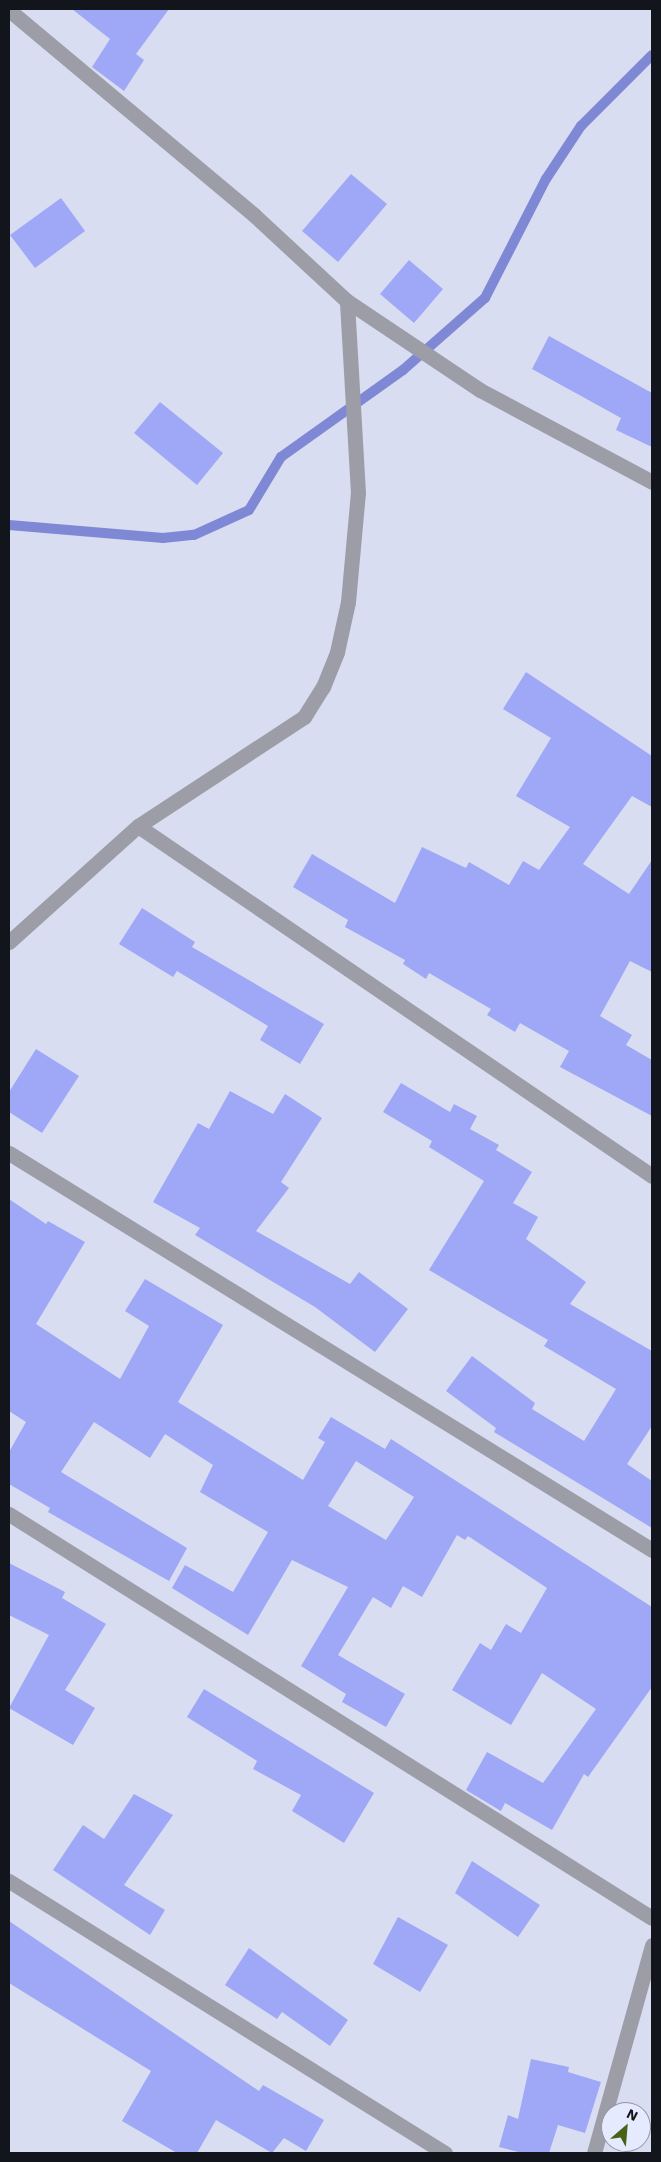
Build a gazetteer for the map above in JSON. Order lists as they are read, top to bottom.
{
  "north": "top right"
}
